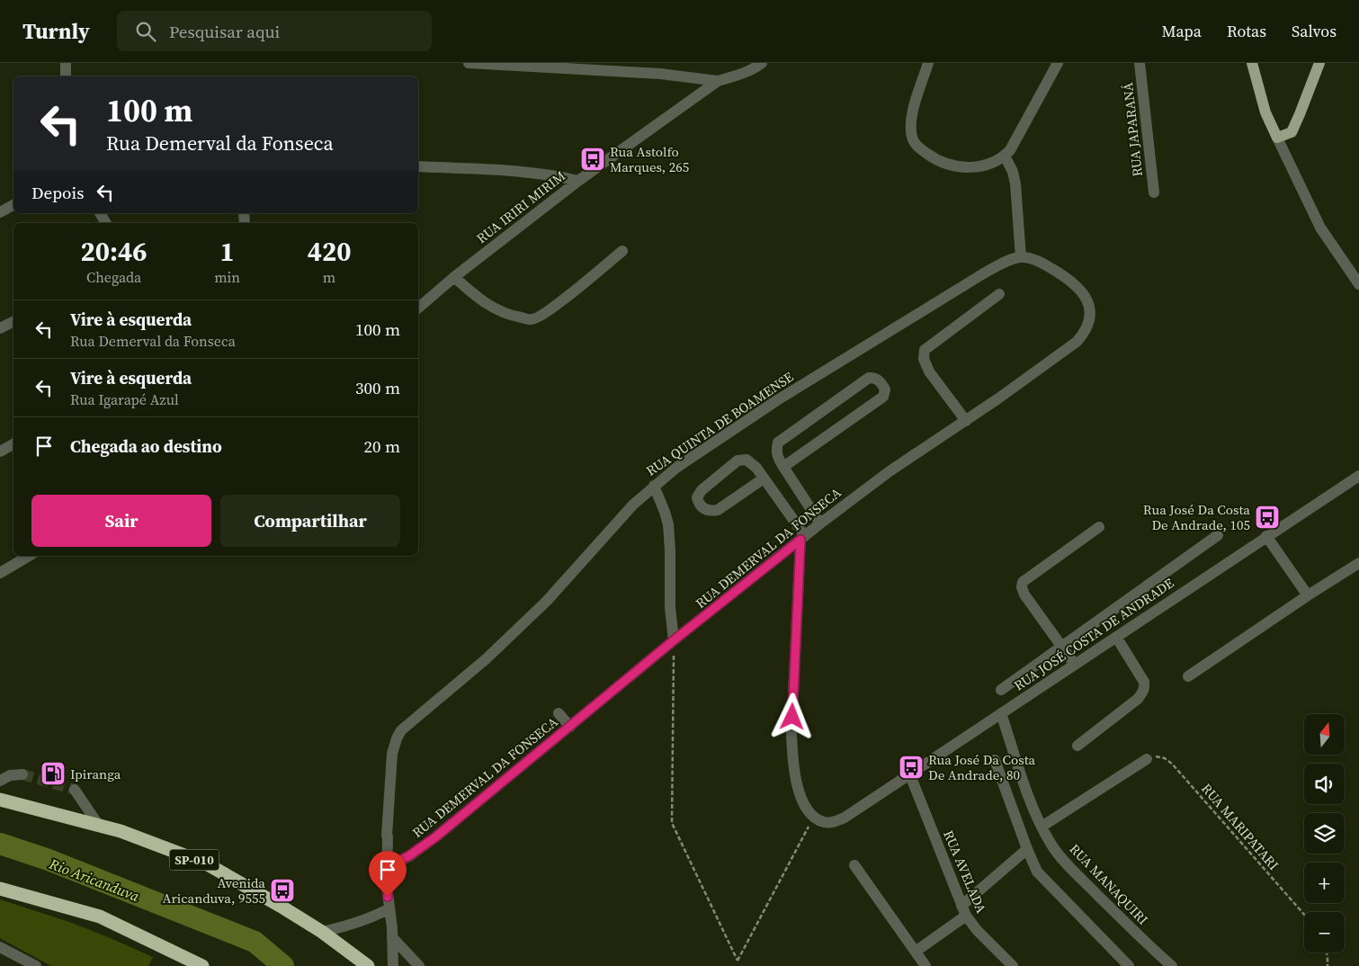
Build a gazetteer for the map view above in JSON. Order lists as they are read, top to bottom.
{
  "streets": {
    "highway": ["SP-010"],
    "street": [
      "RUA JAPARANÁ",
      "RUA IRIRI MIRIM",
      "RUA QUINTA DE BOAMENSE",
      "RUA DEMERVAL DA FONSECA",
      "RUA JOSÉ COSTA DE ANDRADE",
      "RUA AVELADA",
      "RUA MANAQUIRI"
    ],
    "path": ["RUA MARIPATARI"]
  },
  "crossings": [
    ["RUA QUINTA DE BOAMENSE", "RUA DEMERVAL DA FONSECA"],
    ["RUA JOSÉ COSTA DE ANDRADE", "RUA AVELADA"],
    ["RUA JOSÉ COSTA DE ANDRADE", "RUA MANAQUIRI"]
  ],
  "water": ["Rio Aricanduva"],
  "places": {
    "bus stop": [
      "Rua Astolfo Marques, 265",
      "Rua José Da Costa De Andrade, 105",
      "Rua José Da Costa De Andrade, 80",
      "Avenida Aricanduva, 9555"
    ],
    "fuel station": ["Ipiranga"]
  },
  "north": "top",
  "page": {
    "header": "Turnly",
    "search": "Pesquisar aqui",
    "nav": ["Mapa", "Rotas", "Salvos"],
    "turn": ["100 m", "Rua Demerval da Fonseca"],
    "then": "Depois",
    "eta": [
      "20:46",
      "Chegada",
      "1",
      "min",
      "420",
      "m"
    ],
    "list": [
      {
        "name": "Vire à esquerda",
        "note": "Rua Demerval da Fonseca",
        "value": "100 m"
      },
      {
        "name": "Vire à esquerda",
        "note": "Rua Igarapé Azul",
        "value": "300 m"
      },
      {
        "name": "Chegada ao destino",
        "value": "20 m"
      }
    ],
    "buttons": ["Sair", "Compartilhar"],
    "map_buttons": ["+", "−"]
  }
}
